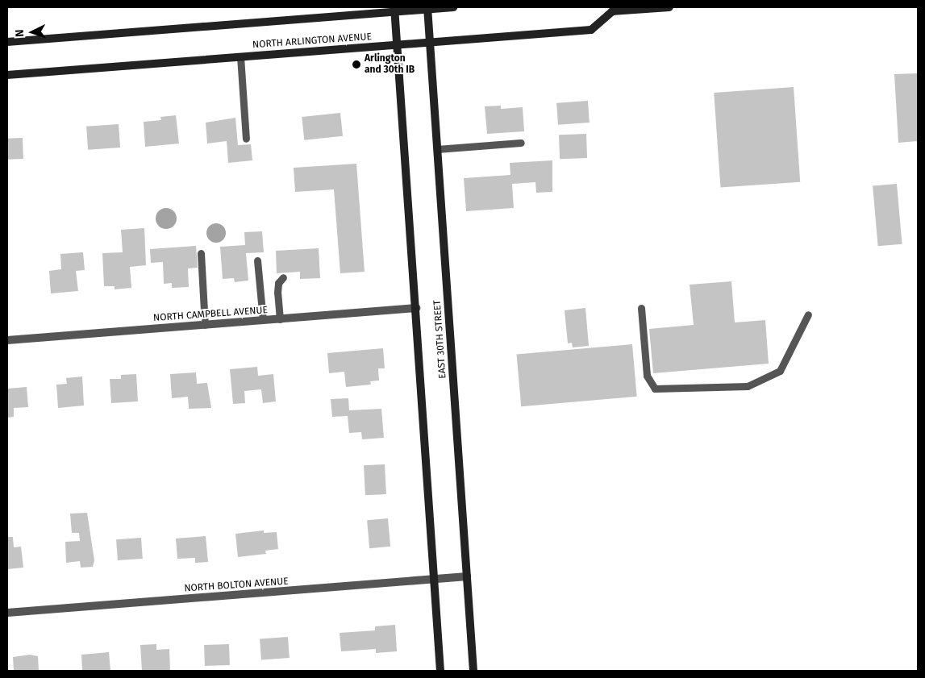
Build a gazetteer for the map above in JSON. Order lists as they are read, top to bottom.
{
  "streets": {
    "main road": ["NORTH ARLINGTON AVENUE", "EAST 30TH STREET"],
    "street": ["NORTH CAMPBELL AVENUE", "NORTH BOLTON AVENUE"]
  },
  "crossings": [
    ["NORTH ARLINGTON AVENUE", "EAST 30TH STREET"],
    ["EAST 30TH STREET", "NORTH BOLTON AVENUE"]
  ],
  "places": ["Arlington and 30th IB"],
  "north": "left"
}
